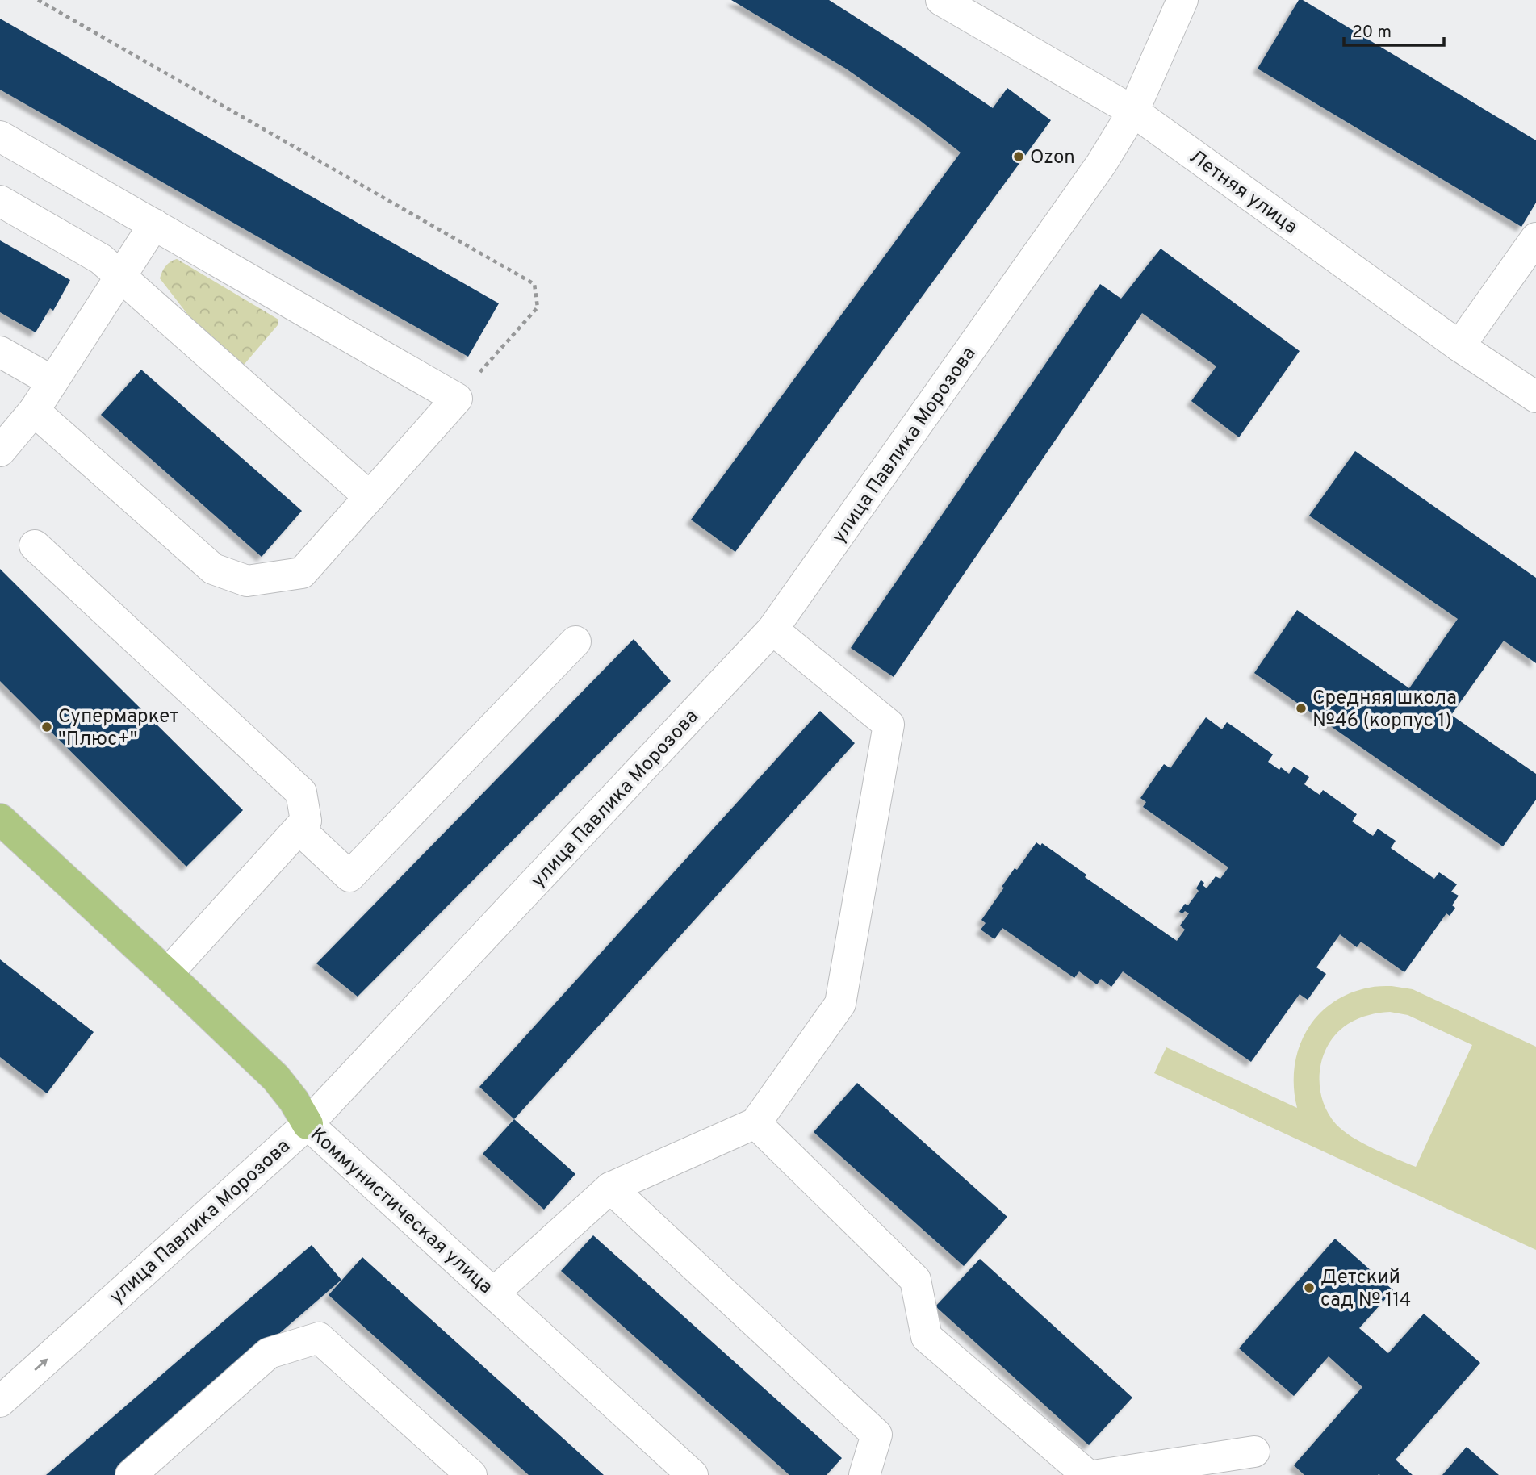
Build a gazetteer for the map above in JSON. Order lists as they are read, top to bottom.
{
  "streets": {
    "main road": ["Коммунистическая улица"],
    "street": ["Летняя улица", "улица Павлика Морозова"]
  },
  "crossings": [
    ["Летняя улица", "улица Павлика Морозова"],
    ["улица Павлика Морозова", "Коммунистическая улица"]
  ],
  "places": [
    "Ozon",
    "Средняя школа №46 (корпус 1)",
    "Супермаркет \"Плюс+\"",
    "Детский сад № 114"
  ],
  "scale_bar": "20 m"
}
